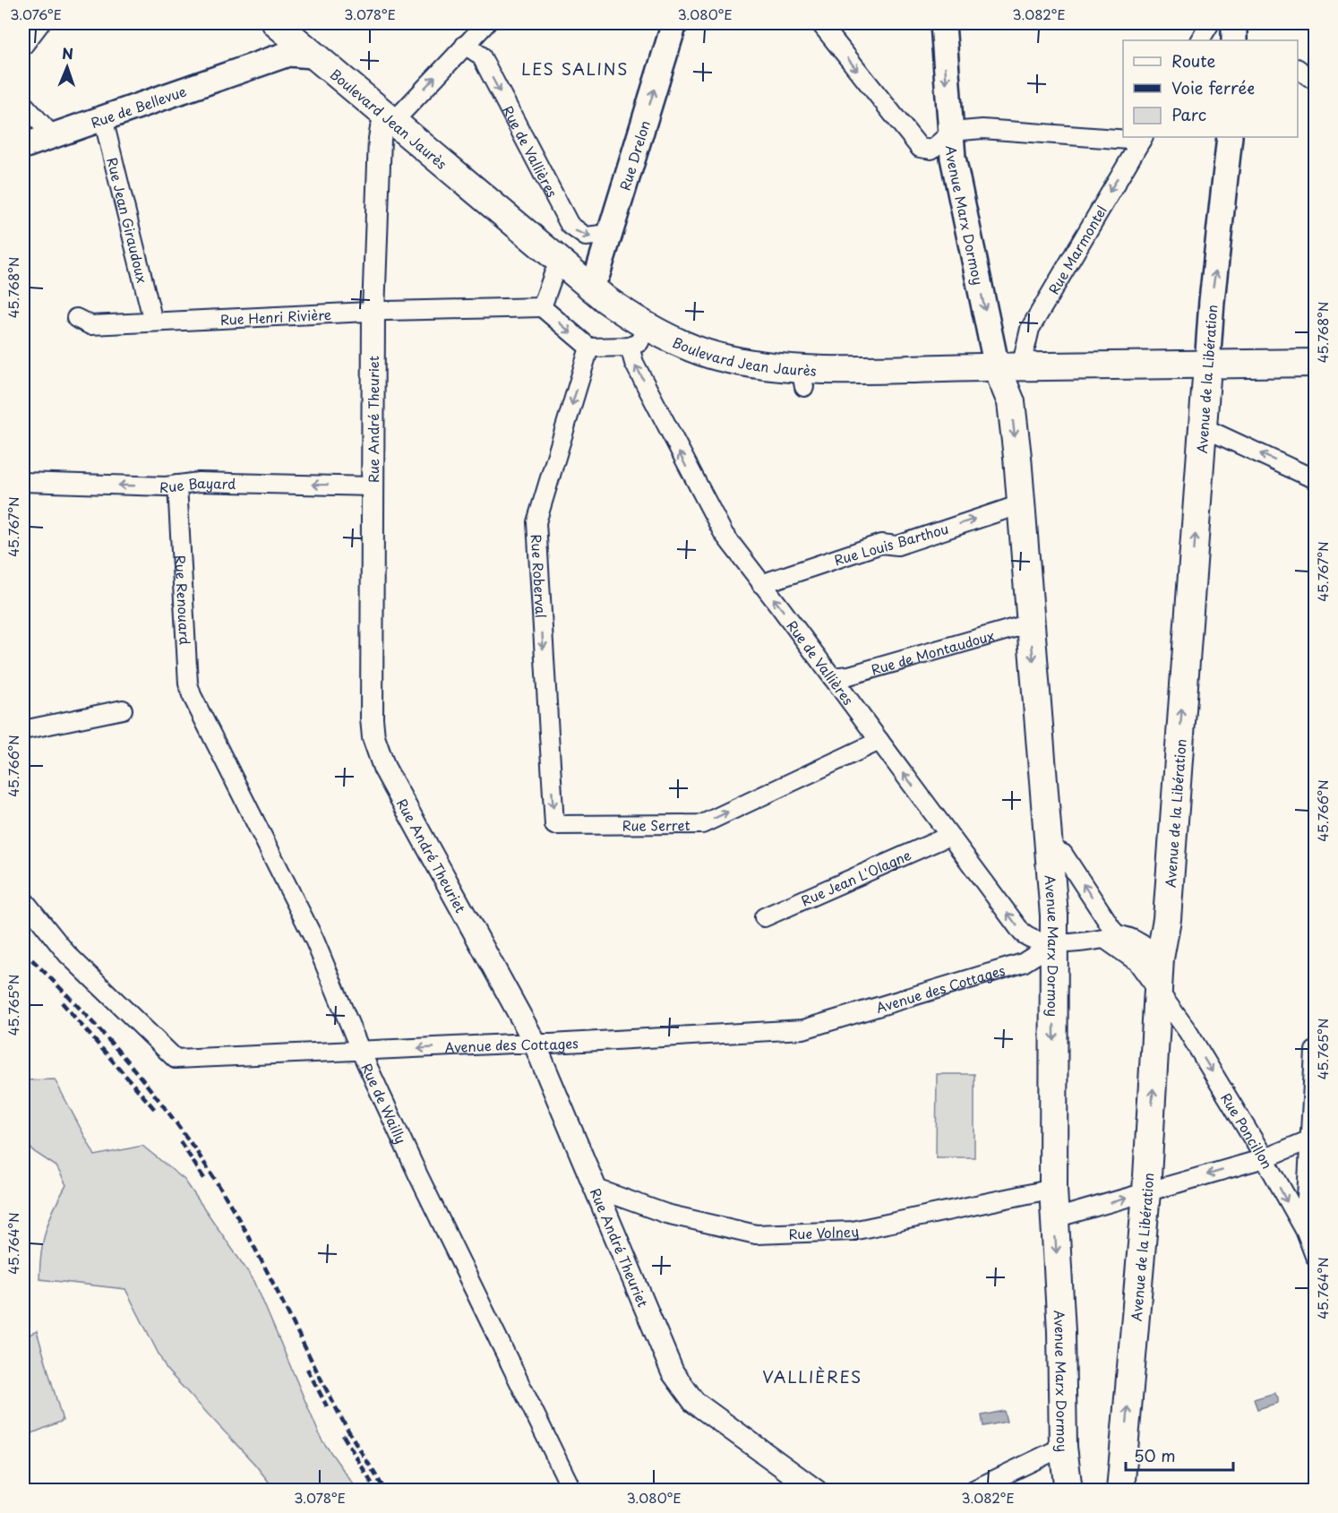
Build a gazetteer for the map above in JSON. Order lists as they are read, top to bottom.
{
  "streets": {
    "main road": [
      "Rue de Bellevue",
      "Boulevard Jean Jaurès",
      "Rue Drelon",
      "Avenue Marx Dormoy",
      "Avenue de la Libération"
    ],
    "street": [
      "Rue de Vallières",
      "Rue Jean Giraudoux",
      "Rue Marmontel",
      "Rue Henri Rivière",
      "Rue André Theuriet",
      "Rue Bayard",
      "Rue Louis Barthou",
      "Rue Roberval",
      "Rue Renouard",
      "Rue de Montaudoux",
      "Rue Serret",
      "Rue Jean L'Olagne",
      "Avenue des Cottages",
      "Rue de Wailly",
      "Rue Poncillon",
      "Rue Volney"
    ]
  },
  "crossings": [
    ["Rue de Bellevue", "Boulevard Jean Jaurès"],
    ["Rue de Bellevue", "Rue Jean Giraudoux"],
    ["Boulevard Jean Jaurès", "Rue de Vallières"],
    ["Boulevard Jean Jaurès", "Rue Drelon"],
    ["Boulevard Jean Jaurès", "Avenue Marx Dormoy"],
    ["Boulevard Jean Jaurès", "Rue Marmontel"],
    ["Boulevard Jean Jaurès", "Avenue de la Libération"],
    ["Boulevard Jean Jaurès", "Rue André Theuriet"],
    ["Rue de Vallières", "Rue Drelon"],
    ["Rue de Vallières", "Avenue Marx Dormoy"],
    ["Rue de Vallières", "Rue Louis Barthou"],
    ["Rue de Vallières", "Rue de Montaudoux"],
    ["Rue de Vallières", "Rue Serret"],
    ["Rue de Vallières", "Rue Jean L'Olagne"],
    ["Rue de Vallières", "Avenue des Cottages"],
    ["Avenue Marx Dormoy", "Rue Marmontel"],
    ["Avenue Marx Dormoy", "Rue Louis Barthou"],
    ["Avenue Marx Dormoy", "Rue de Montaudoux"],
    ["Avenue Marx Dormoy", "Avenue des Cottages"],
    ["Avenue Marx Dormoy", "Rue Volney"],
    ["Rue Jean Giraudoux", "Rue Henri Rivière"],
    ["Rue Henri Rivière", "Rue André Theuriet"],
    ["Avenue de la Libération", "Rue Poncillon"],
    ["Rue André Theuriet", "Rue Bayard"],
    ["Rue André Theuriet", "Avenue des Cottages"],
    ["Rue André Theuriet", "Rue Volney"],
    ["Rue Bayard", "Rue Renouard"],
    ["Rue Roberval", "Rue Serret"],
    ["Rue Renouard", "Rue de Wailly"],
    ["Avenue des Cottages", "Rue de Wailly"]
  ],
  "one_way": [
    "Rue Drelon",
    "Avenue Marx Dormoy",
    "Rue Marmontel",
    "Avenue de la Libération",
    "Rue Bayard",
    "Rue Louis Barthou",
    "Rue Roberval",
    "Rue Poncillon"
  ],
  "districts": ["LES SALINS", "VALLIÈRES"],
  "legend": ["Route", "Voie ferrée", "Parc"],
  "scale_bar": "50 m",
  "north": "top",
  "coordinates": [
    "3.076°E",
    "3.078°E",
    "3.080°E",
    "3.082°E",
    "45.768°N",
    "45.767°N",
    "45.766°N",
    "45.765°N",
    "45.764°N"
  ]
}
